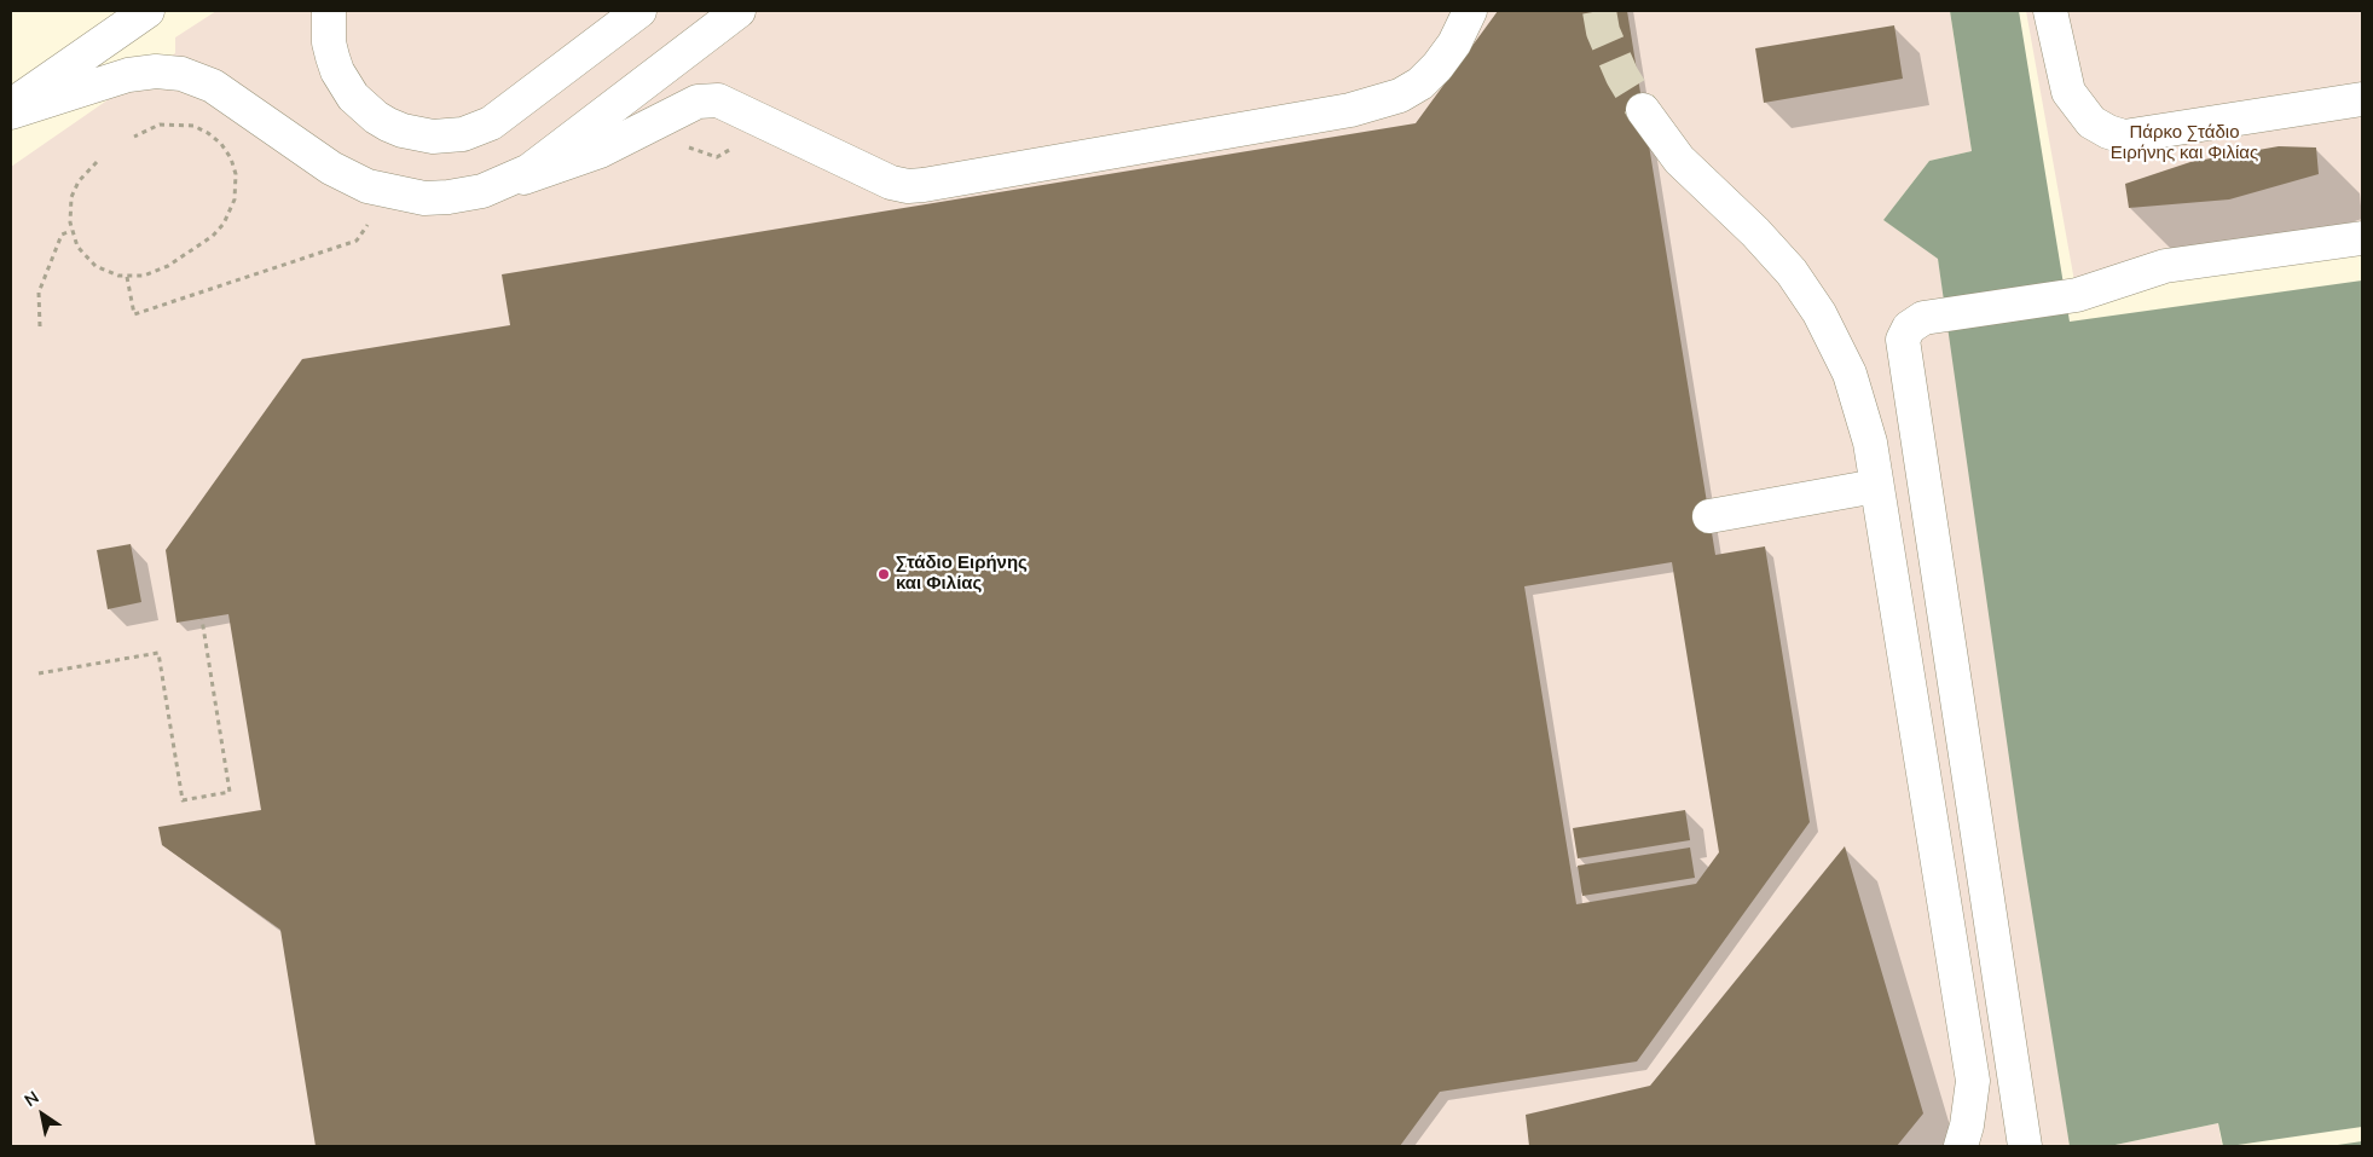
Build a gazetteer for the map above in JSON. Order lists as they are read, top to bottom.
{
  "parks": ["Πάρκο Στάδιο Ειρήνης και Φιλίας"],
  "places": ["Στάδιο Ειρήνης και Φιλίας"],
  "north": "top left"
}
